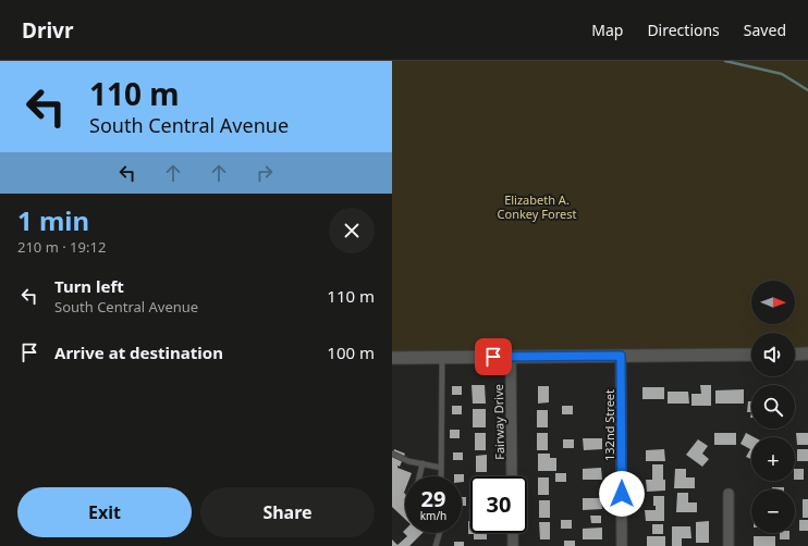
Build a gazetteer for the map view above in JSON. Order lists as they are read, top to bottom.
{
  "streets": {
    "street": ["Fairway Drive", "132nd Street"]
  },
  "parks": ["Elizabeth A. Conkey Forest"],
  "north": "right",
  "page": {
    "header": "Drivr",
    "nav": ["Map", "Directions", "Saved"],
    "turn": ["110 m", "South Central Avenue"],
    "heading": ["1 min", "210 m · 19:12"],
    "list": [
      {
        "name": "Turn left",
        "note": "South Central Avenue",
        "value": "110 m"
      },
      {
        "name": "Arrive at destination",
        "value": "100 m"
      }
    ],
    "map_buttons": ["+", "−"],
    "speed": "29 km/h",
    "limit": "30",
    "buttons": ["Exit", "Share"]
  }
}
